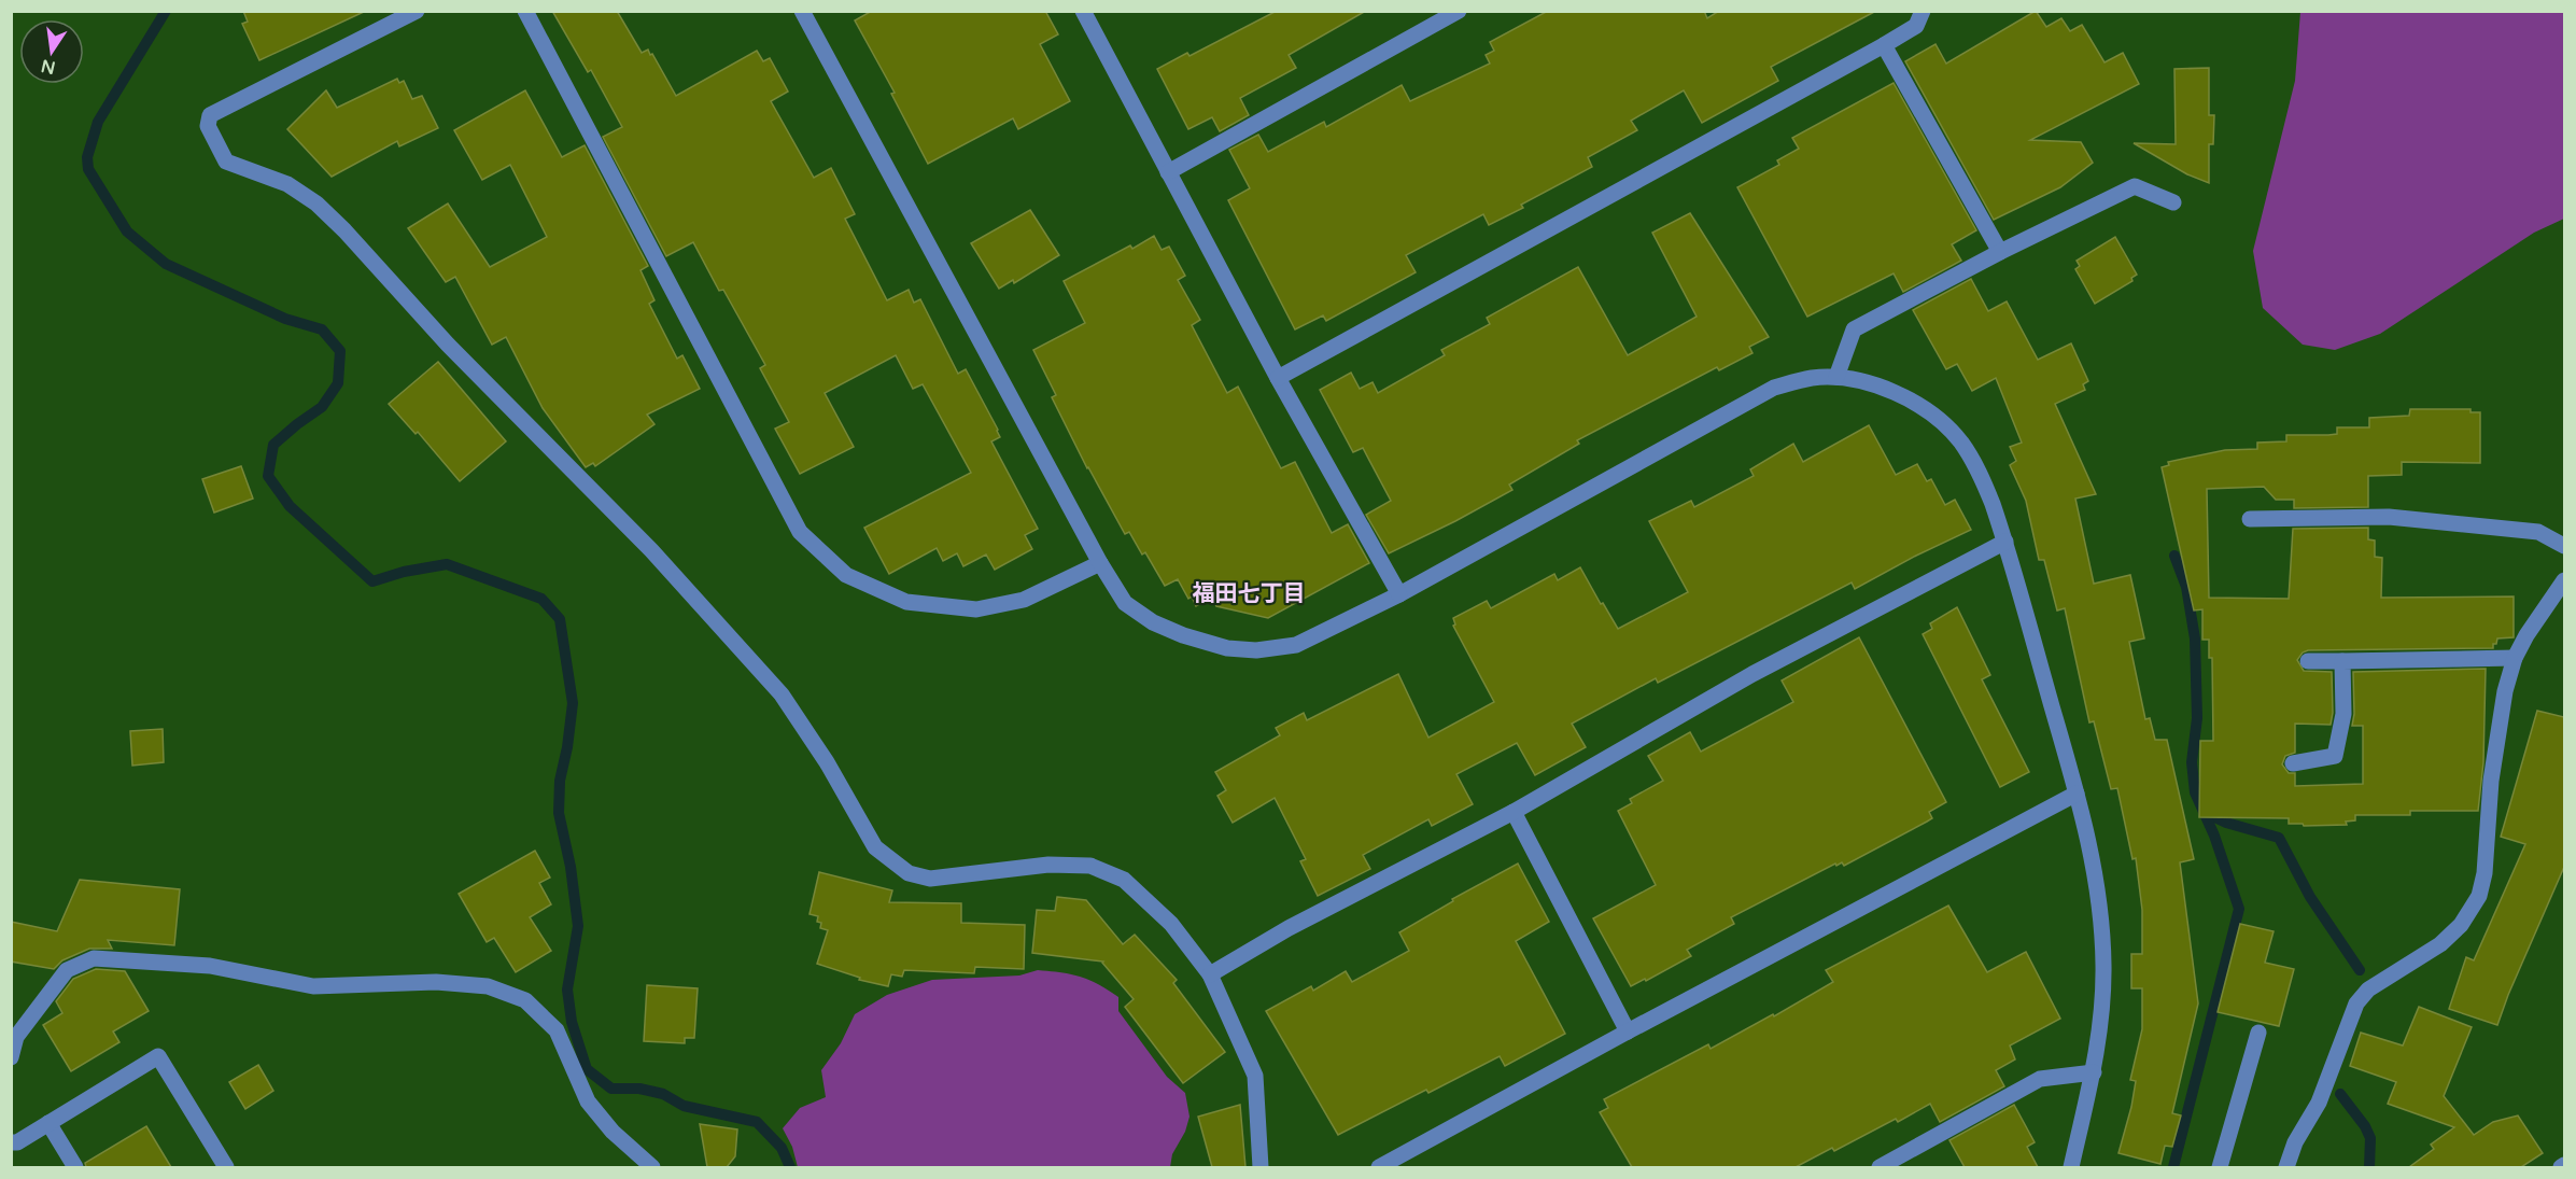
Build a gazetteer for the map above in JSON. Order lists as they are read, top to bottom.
{
  "districts": ["福田七丁目"],
  "north": "bottom"
}
